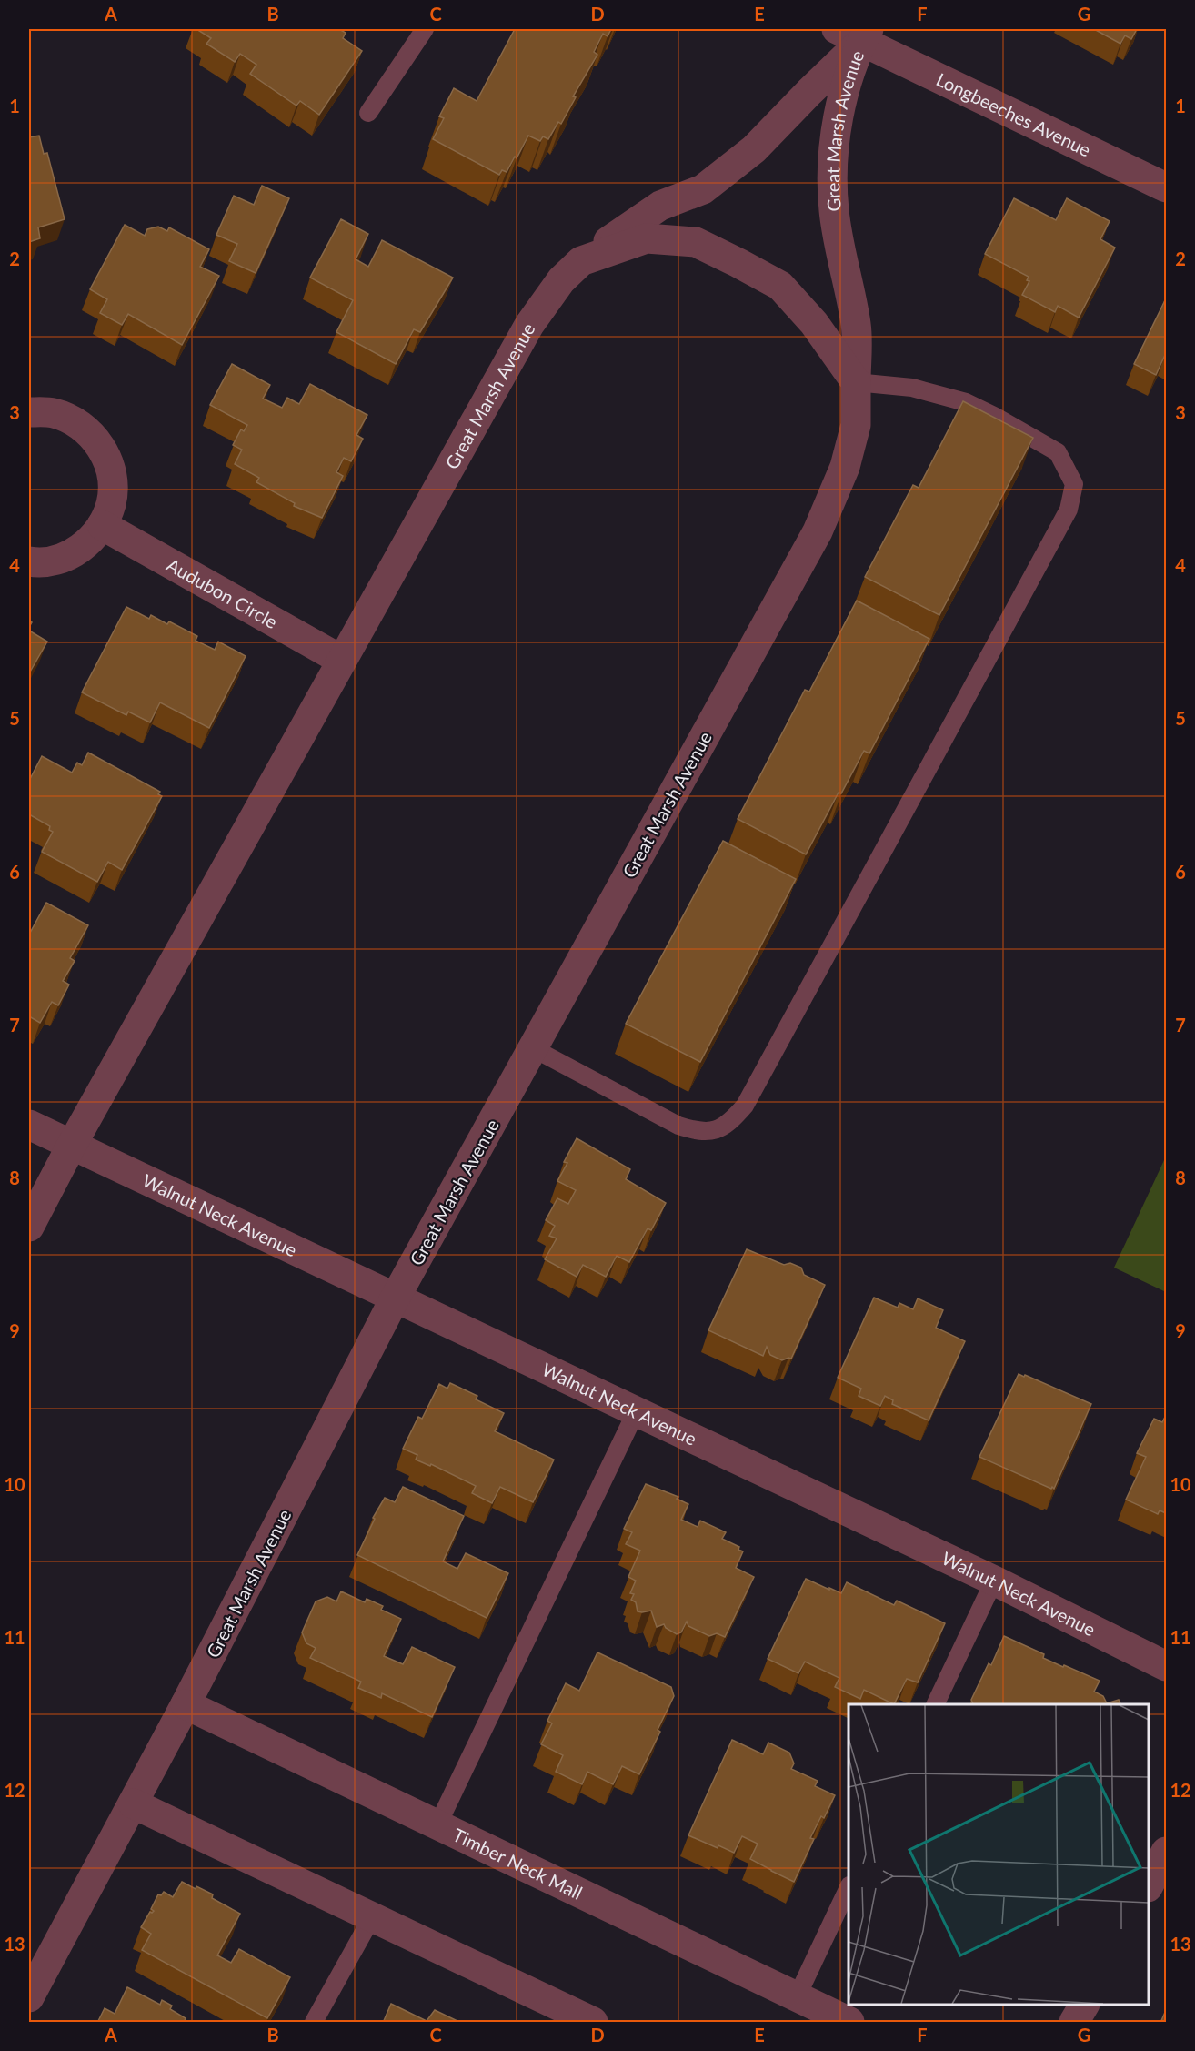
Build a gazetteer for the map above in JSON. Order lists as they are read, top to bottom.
{
  "streets": {
    "street": [
      "Longbeeches Avenue",
      "Great Marsh Avenue",
      "Audubon Circle",
      "Walnut Neck Avenue",
      "Timber Neck Mall"
    ]
  },
  "crossings": [
    ["Longbeeches Avenue", "Great Marsh Avenue"],
    ["Great Marsh Avenue", "Audubon Circle"],
    ["Great Marsh Avenue", "Walnut Neck Avenue"],
    ["Great Marsh Avenue", "Timber Neck Mall"]
  ],
  "grid": {
    "columns": [
      "A",
      "B",
      "C",
      "D",
      "E",
      "F",
      "G"
    ],
    "rows": [
      "1",
      "2",
      "3",
      "4",
      "5",
      "6",
      "7",
      "8",
      "9",
      "10",
      "11",
      "12",
      "13"
    ]
  }
}
